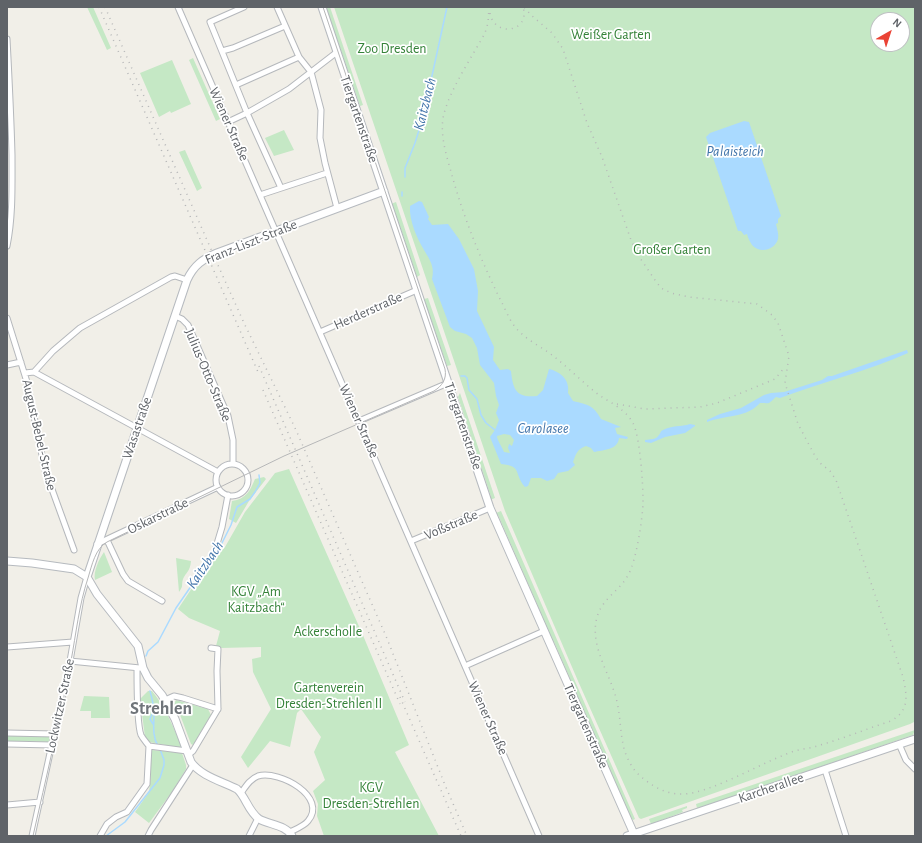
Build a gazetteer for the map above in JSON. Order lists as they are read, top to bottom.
{
  "streets": {
    "main road": [
      "Tiergartenstraße",
      "Franz-Liszt-Straße",
      "Wasastraße",
      "Karcherallee"
    ],
    "street": [
      "Wiener Straße",
      "Herderstraße",
      "Julius-Otto-Straße",
      "August-Bebel-Straße",
      "Oskarstraße",
      "Voßstraße",
      "Lockwitzer Straße"
    ]
  },
  "crossings": [
    ["Tiergartenstraße", "Franz-Liszt-Straße"],
    ["Tiergartenstraße", "Herderstraße"],
    ["Tiergartenstraße", "Voßstraße"],
    ["Tiergartenstraße", "Karcherallee"],
    ["Wiener Straße", "Franz-Liszt-Straße"],
    ["Wiener Straße", "Herderstraße"],
    ["Wiener Straße", "Voßstraße"],
    ["Franz-Liszt-Straße", "Wasastraße"],
    ["Julius-Otto-Straße", "Wasastraße"],
    ["Julius-Otto-Straße", "Oskarstraße"],
    ["Wasastraße", "Oskarstraße"],
    ["Wasastraße", "Lockwitzer Straße"]
  ],
  "districts": ["Strehlen"],
  "water": ["Kaitzbach", "Palaisteich", "Carolasee"],
  "parks": [
    "Weißer Garten",
    "Zoo Dresden",
    "Großer Garten",
    "KGV „Am Kaitzbach“",
    "Ackerscholle",
    "Gartenverein Dresden-Strehlen II",
    "KGV Dresden-Strehlen"
  ],
  "north": "top right"
}
